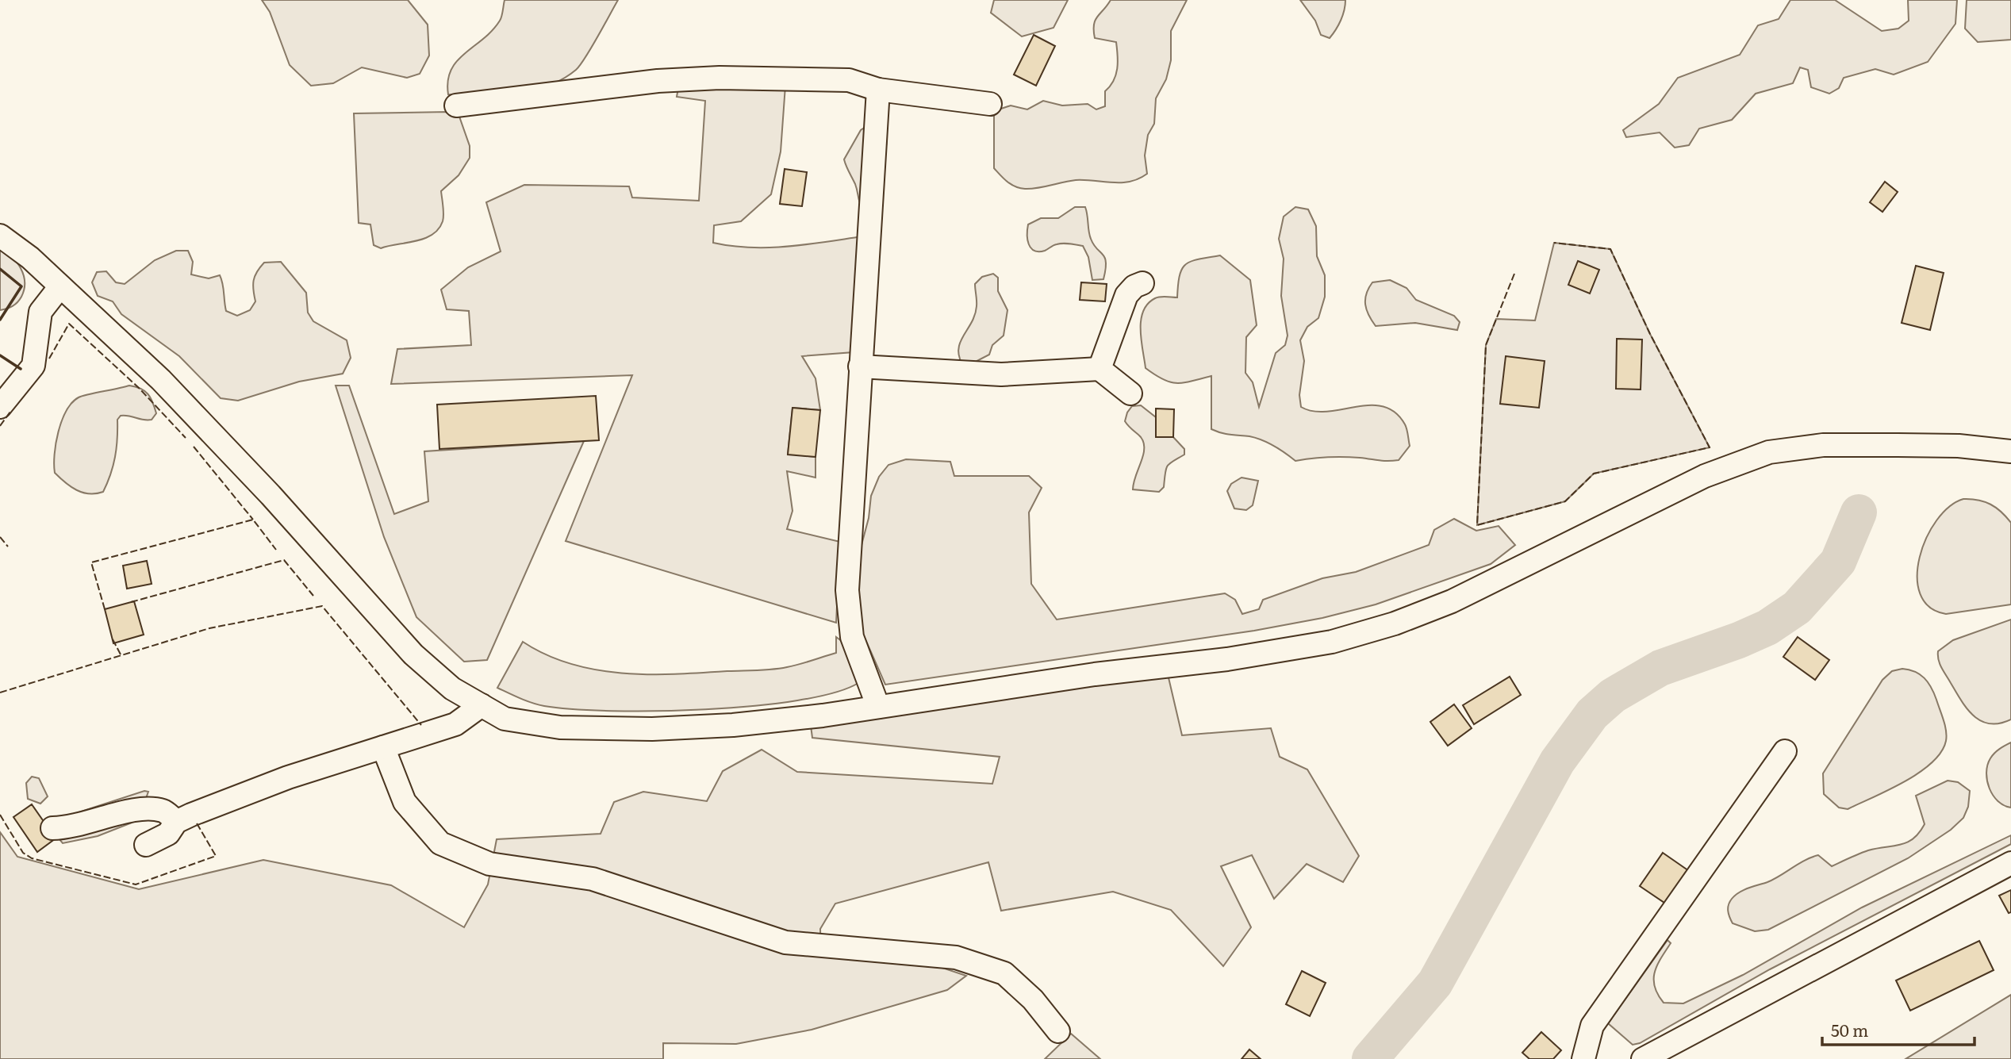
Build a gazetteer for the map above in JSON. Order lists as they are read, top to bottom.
{
  "scale_bar": "50 m"
}
